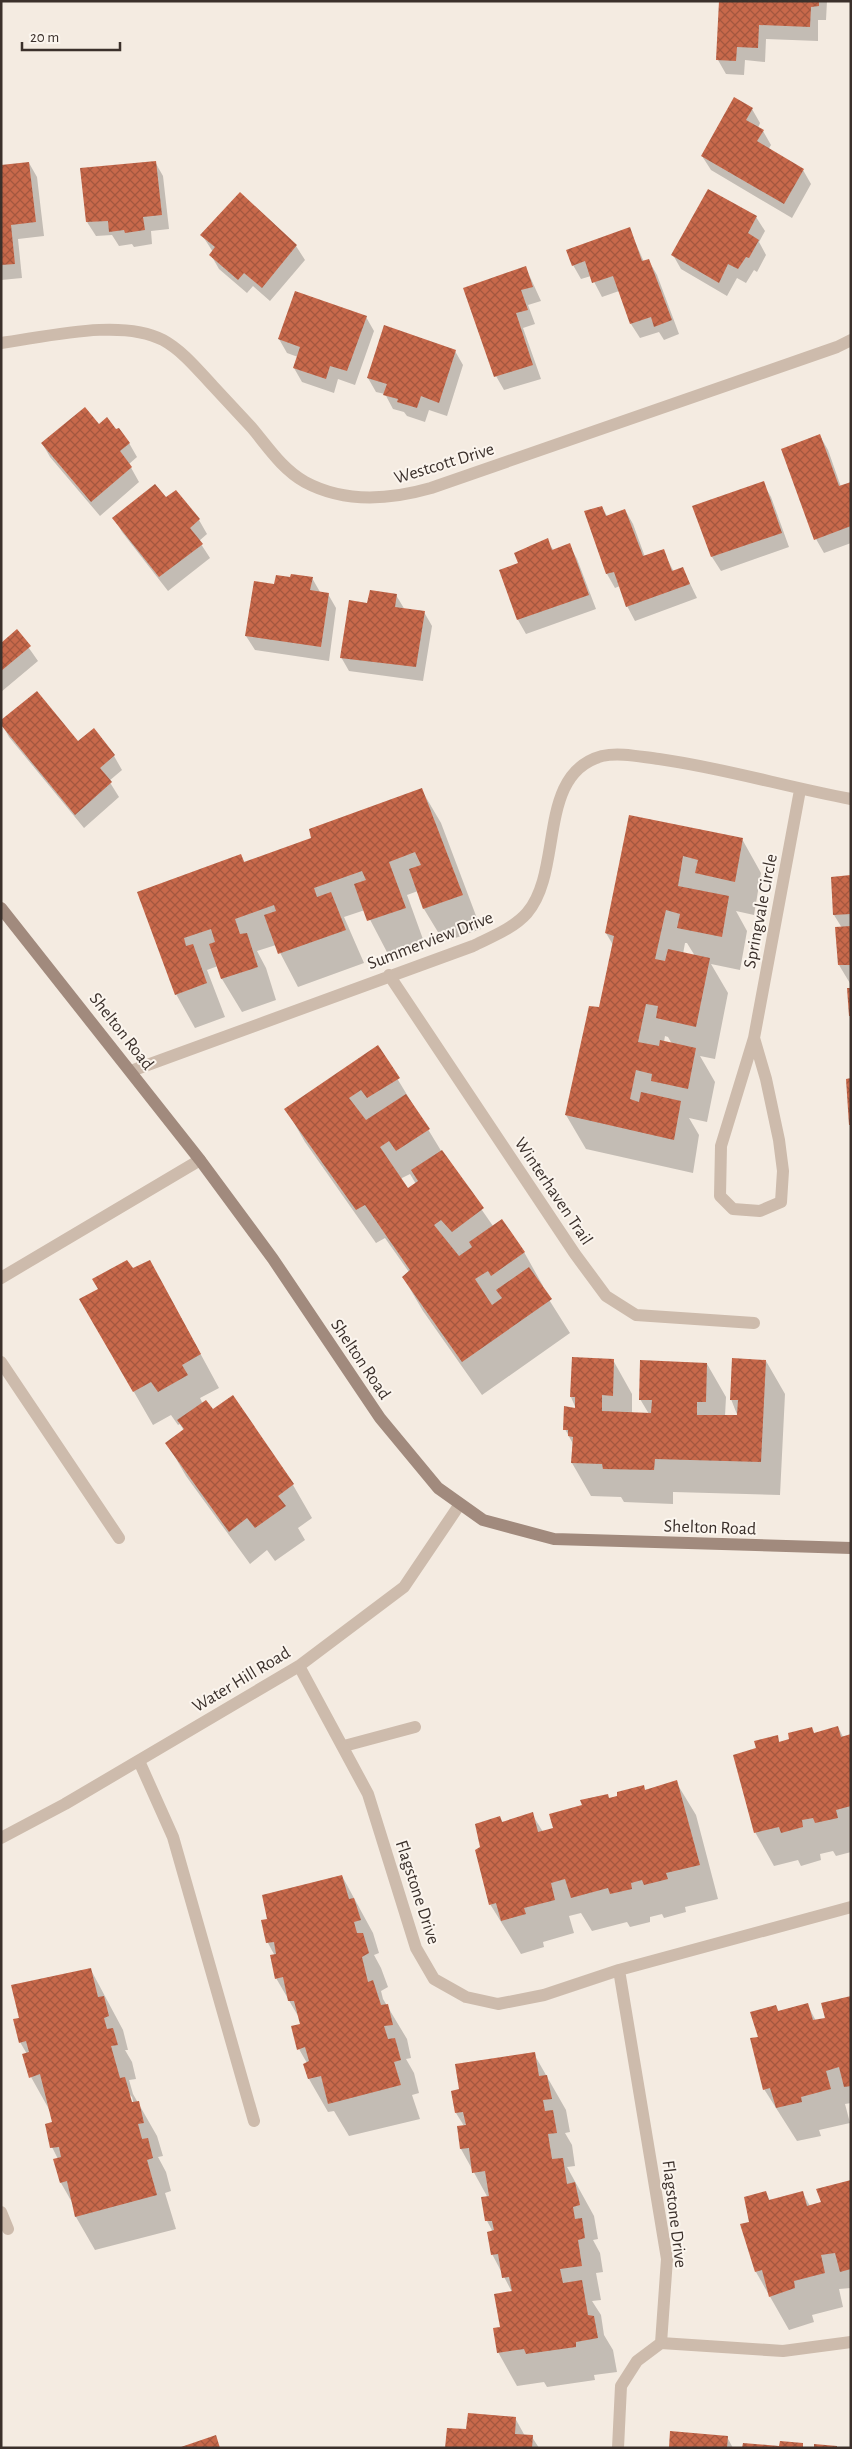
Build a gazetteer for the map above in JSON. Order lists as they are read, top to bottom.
{
  "streets": {
    "street": [
      "Westcott Drive",
      "Springvale Circle",
      "Summerview Drive",
      "Shelton Road",
      "Winterhaven Trail",
      "Water Hill Road",
      "Flagstone Drive"
    ]
  },
  "crossings": [
    ["Springvale Circle", "Summerview Drive"],
    ["Summerview Drive", "Shelton Road"],
    ["Summerview Drive", "Winterhaven Trail"],
    ["Shelton Road", "Water Hill Road"],
    ["Water Hill Road", "Flagstone Drive"]
  ],
  "scale_bar": "20 m"
}
